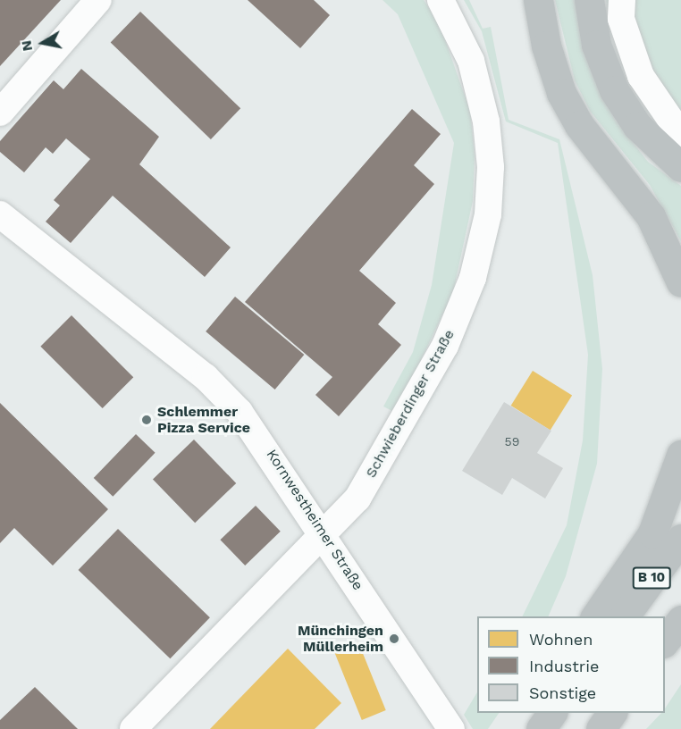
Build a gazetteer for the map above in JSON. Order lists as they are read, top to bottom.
{
  "streets": {
    "highway": ["B 10"],
    "street": ["Schwieberdinger Straße", "Kornwestheimer Straße"]
  },
  "crossings": [
    ["Schwieberdinger Straße", "Kornwestheimer Straße"]
  ],
  "places": ["Schlemmer Pizza Service", "Münchingen Müllerheim"],
  "house_numbers": ["59"],
  "legend": ["Wohnen", "Industrie", "Sonstige"],
  "north": "left"
}
